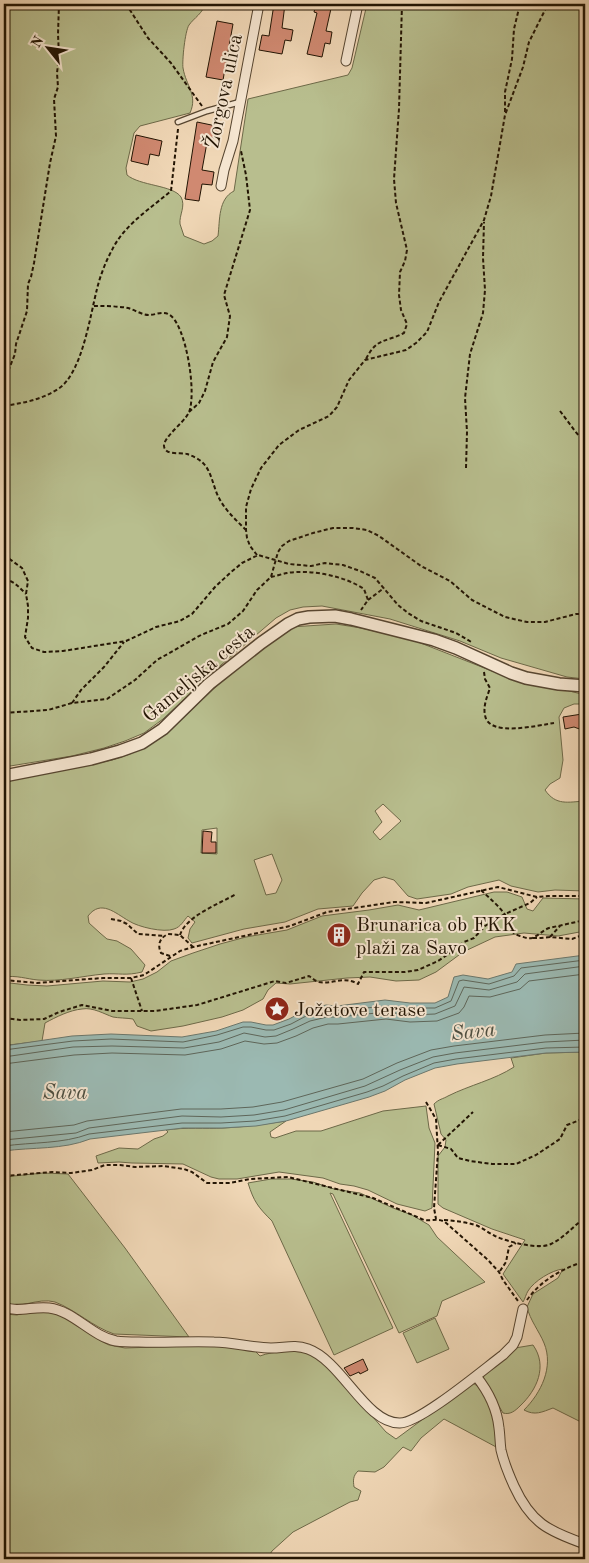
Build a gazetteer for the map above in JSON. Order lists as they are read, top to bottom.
{
  "streets": {
    "street": ["Žorgova ulica", "Gameljska cesta"]
  },
  "water": ["Sava"],
  "places": {
    "building": ["Brunarica ob FKK plaži za Savo"],
    "place": ["Jožetove terase"]
  },
  "north": "top left"
}
